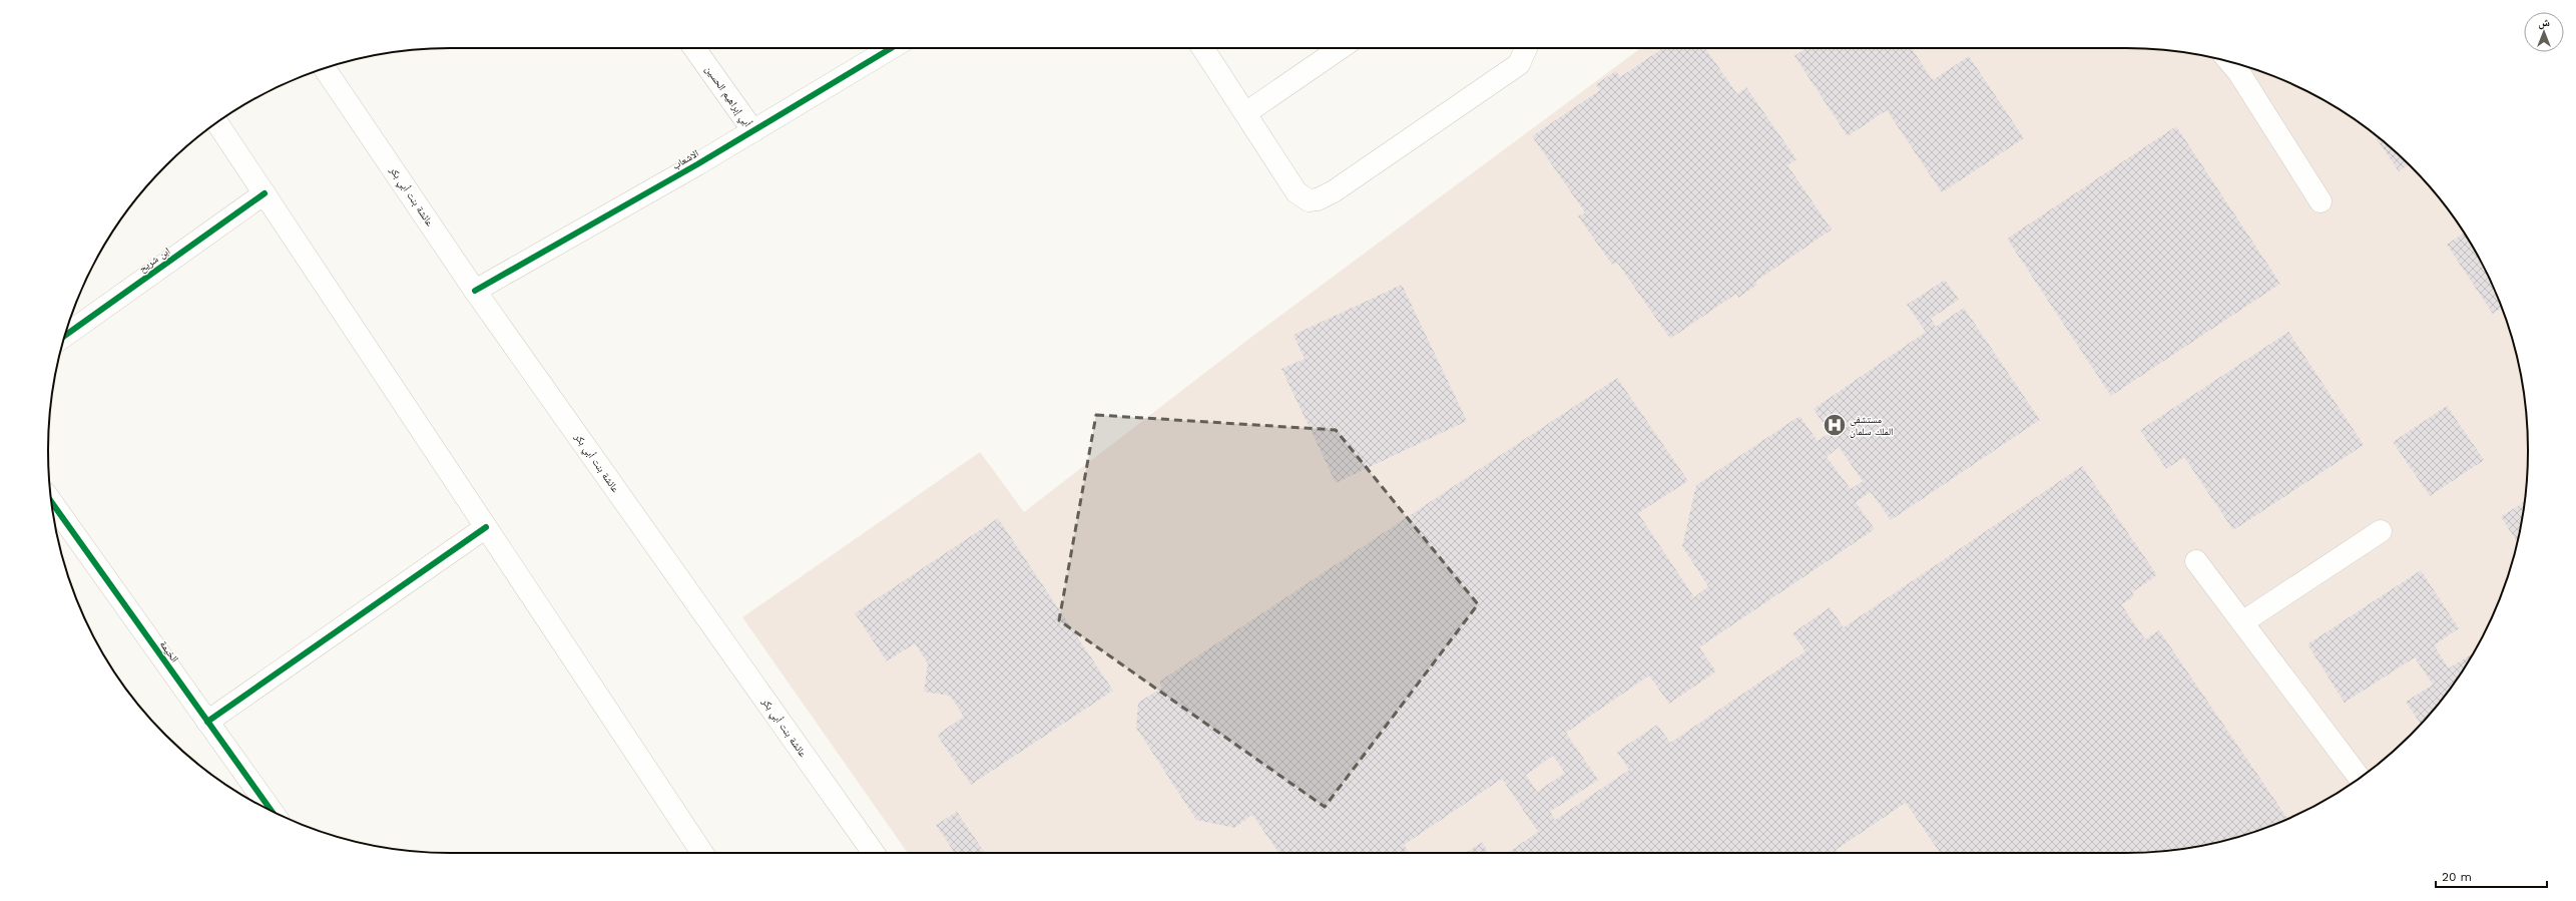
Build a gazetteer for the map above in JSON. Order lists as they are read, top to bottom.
{
  "streets": {
    "main road": [
      "أبي إبراهيم الحسين",
      "الاشعاب",
      "عائشة بنت أبي بكر",
      "ابن شريح",
      "الخيمة"
    ]
  },
  "crossings": [
    ["أبي إبراهيم الحسين", "الاشعاب"],
    ["الاشعاب", "عائشة بنت أبي بكر"]
  ],
  "places": {
    "hospital": ["مستشفى الملك سلمان"]
  },
  "scale_bar": "20 m",
  "north": "top"
}
